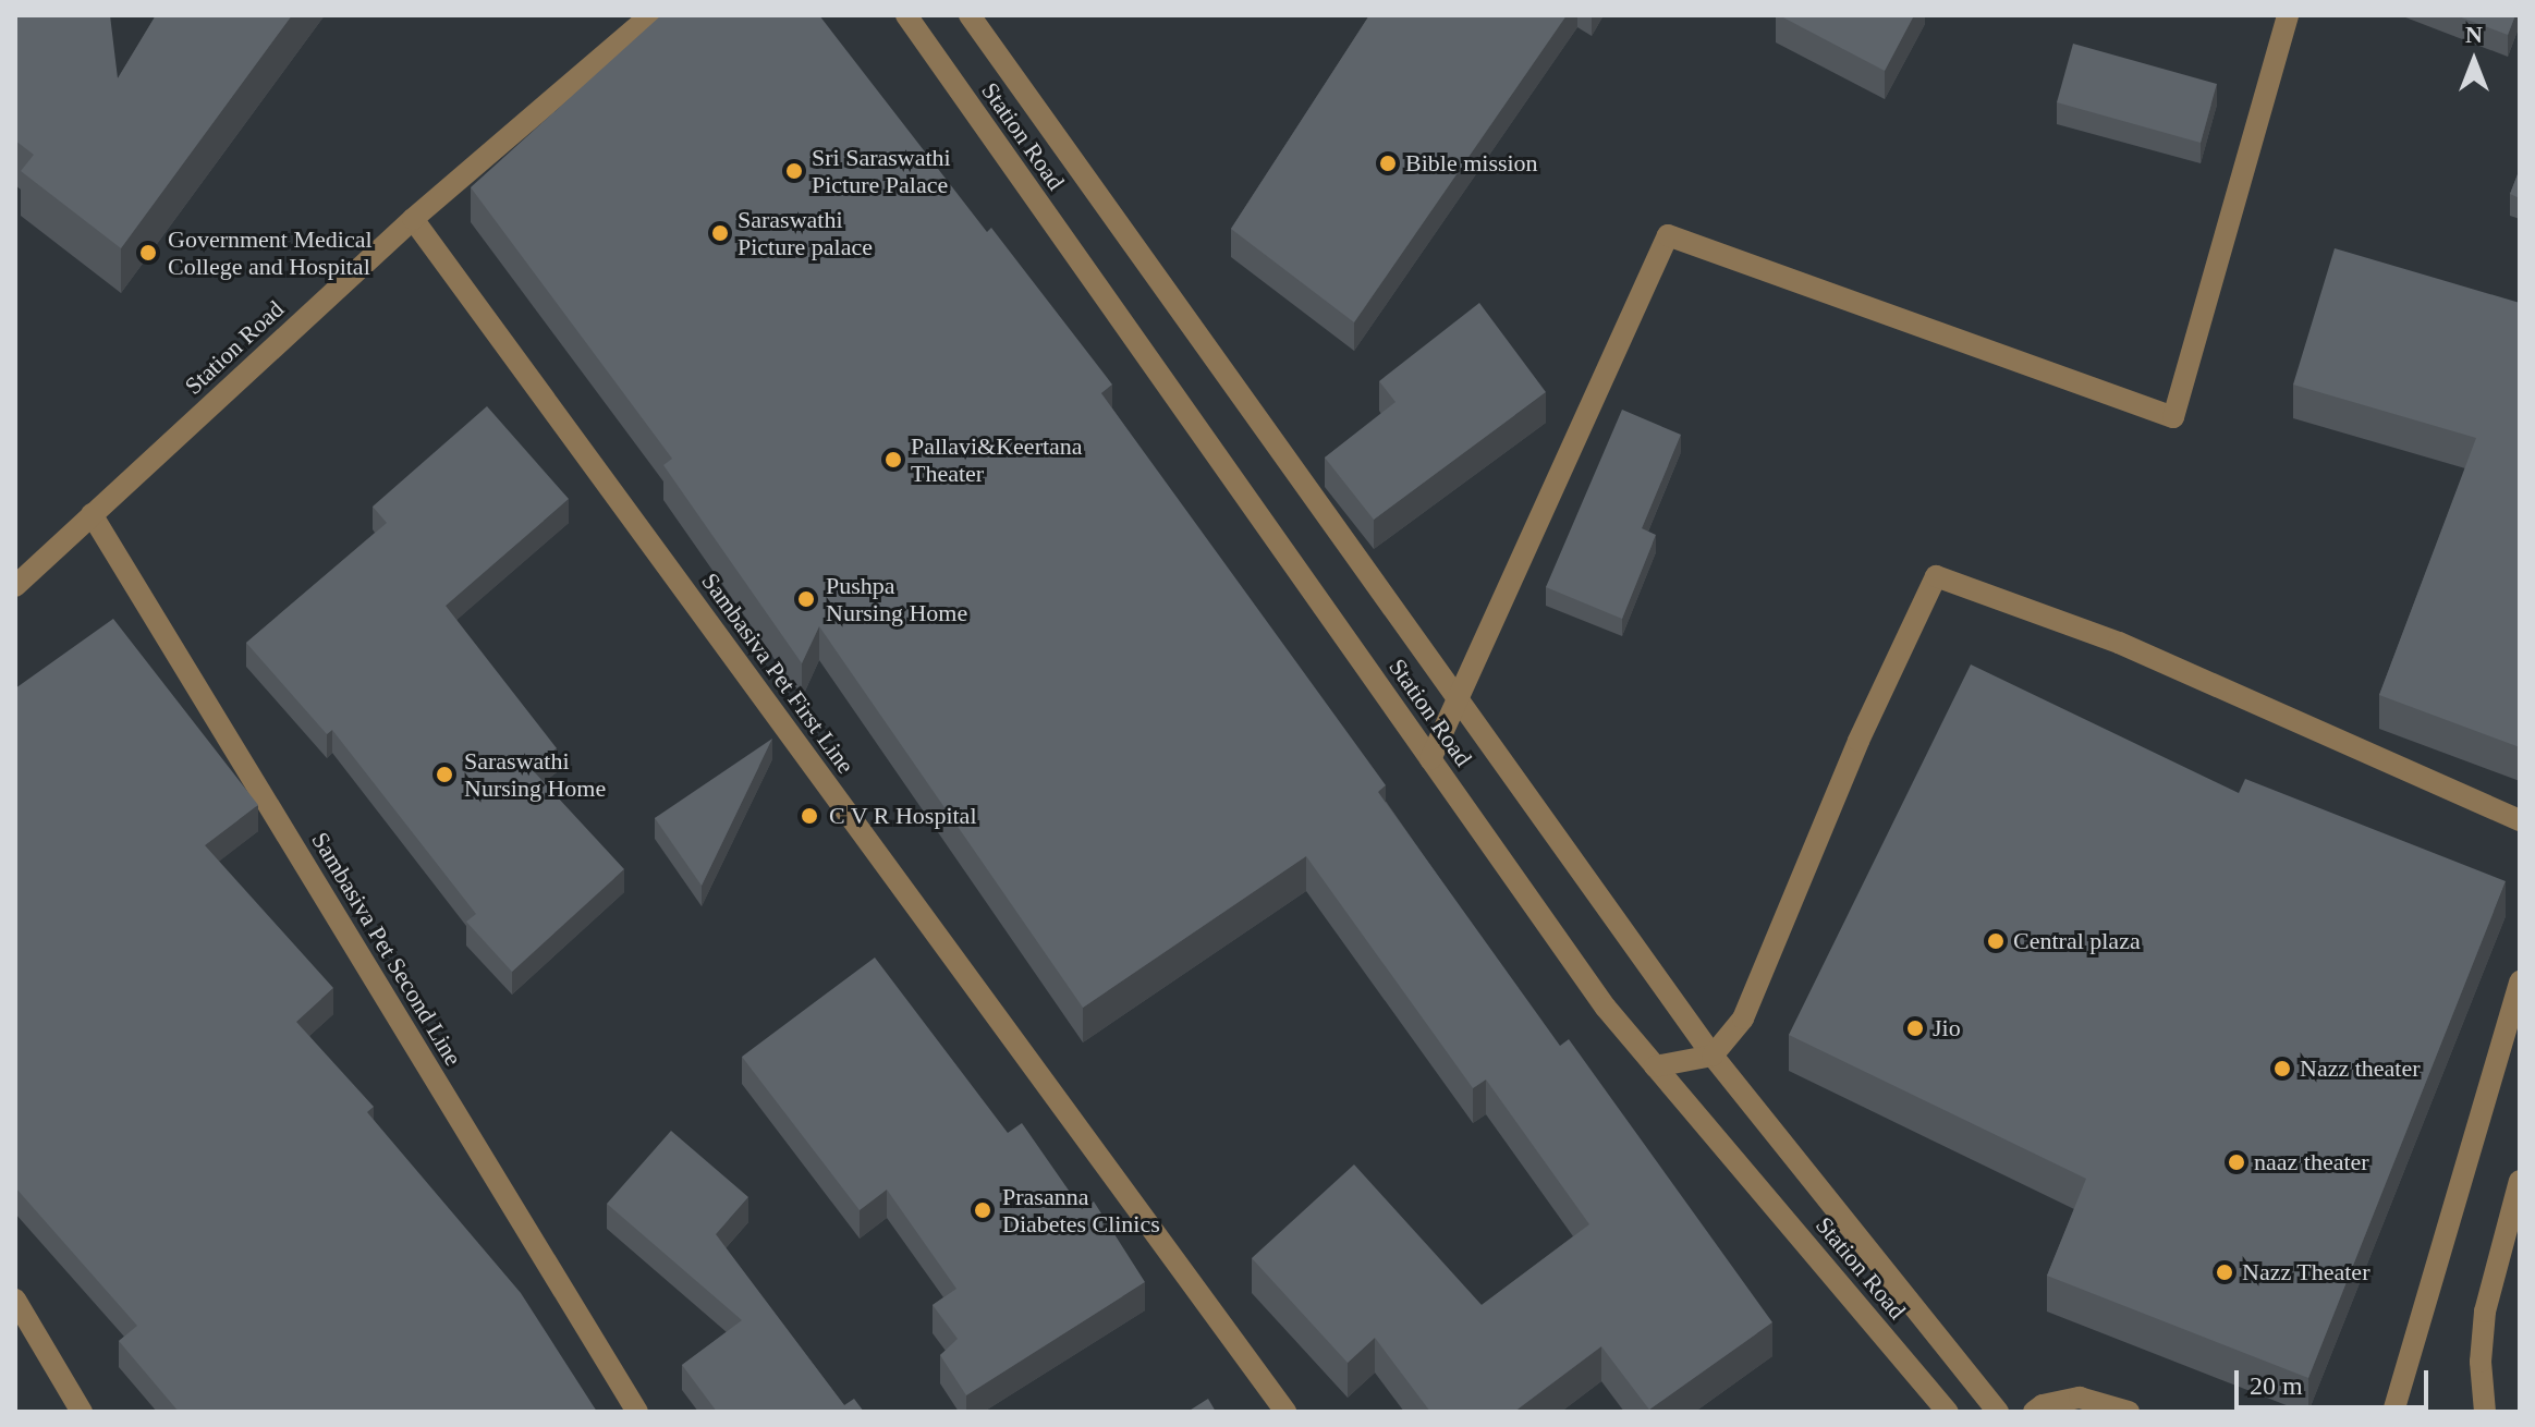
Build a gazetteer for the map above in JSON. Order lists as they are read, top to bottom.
{
  "streets": {
    "street": ["Station Road", "Sambasiva Pet First Line", "Sambasiva Pet Second Line"]
  },
  "crossings": [
    ["Station Road", "Sambasiva Pet First Line"],
    ["Station Road", "Sambasiva Pet Second Line"]
  ],
  "places": [
    "Bible mission",
    "Sri Saraswathi Picture Palace",
    "Saraswathi Picture palace",
    "Government Medical College and Hospital",
    "Pallavi&Keertana Theater",
    "Pushpa Nursing Home",
    "Saraswathi Nursing Home",
    "C V R Hospital",
    "Central plaza",
    "Jio",
    "Nazz theater",
    "naaz theater",
    "Prasanna Diabetes Clinics",
    "Nazz Theater"
  ],
  "scale_bar": "20 m",
  "north": "top"
}
